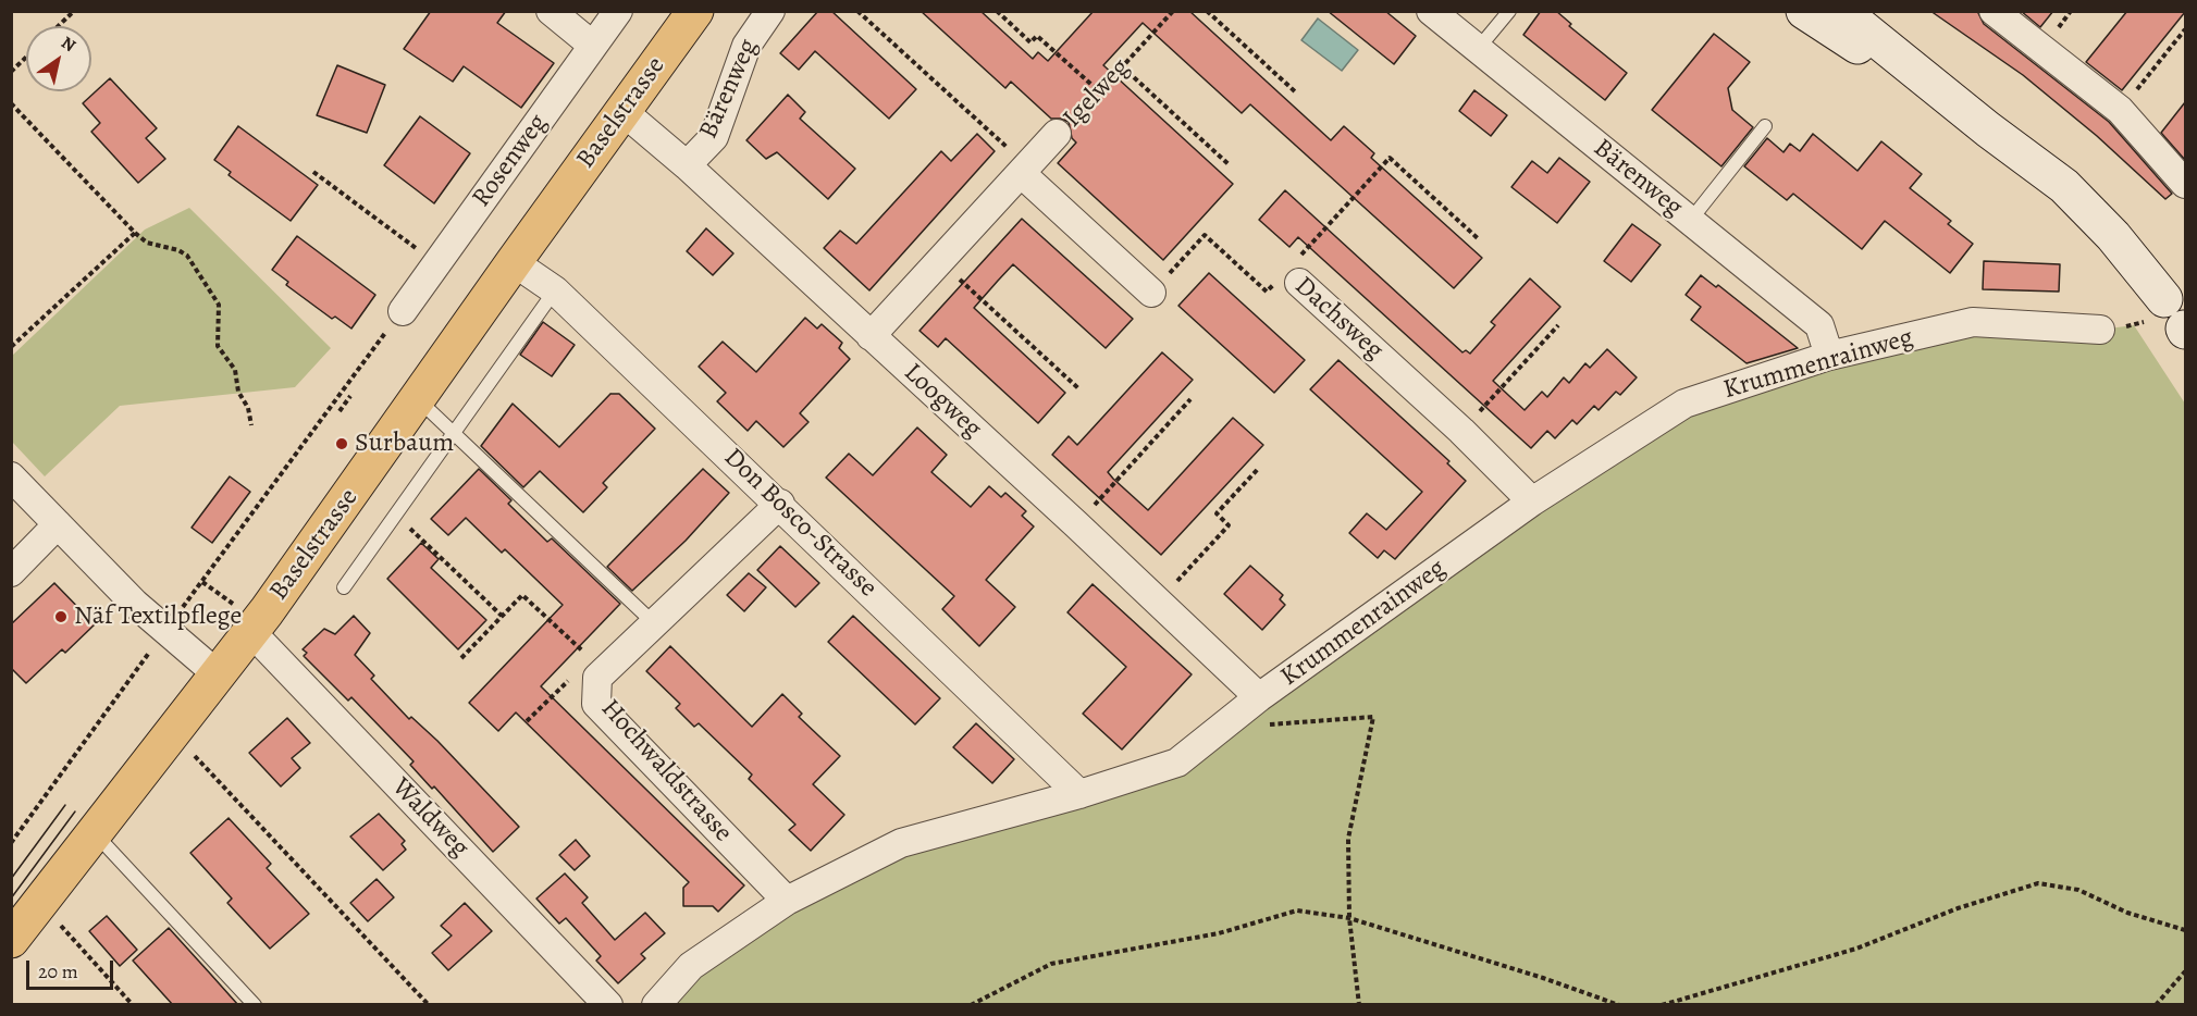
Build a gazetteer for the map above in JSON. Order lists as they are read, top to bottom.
{
  "streets": {
    "main road": ["Baselstrasse"],
    "street": [
      "Bärenweg",
      "Igelweg",
      "Rosenweg",
      "Dachsweg",
      "Krummenrainweg",
      "Loogweg",
      "Don Bosco-Strasse",
      "Hochwaldstrasse",
      "Waldweg"
    ]
  },
  "crossings": [
    ["Bärenweg", "Krummenrainweg"],
    ["Bärenweg", "Loogweg"],
    ["Igelweg", "Loogweg"],
    ["Baselstrasse", "Loogweg"],
    ["Baselstrasse", "Don Bosco-Strasse"],
    ["Baselstrasse", "Waldweg"],
    ["Dachsweg", "Krummenrainweg"],
    ["Krummenrainweg", "Loogweg"],
    ["Krummenrainweg", "Don Bosco-Strasse"],
    ["Krummenrainweg", "Hochwaldstrasse"],
    ["Don Bosco-Strasse", "Hochwaldstrasse"]
  ],
  "places": ["Surbaum", "Näf Textilpflege"],
  "scale_bar": "20 m",
  "north": "top right"
}
